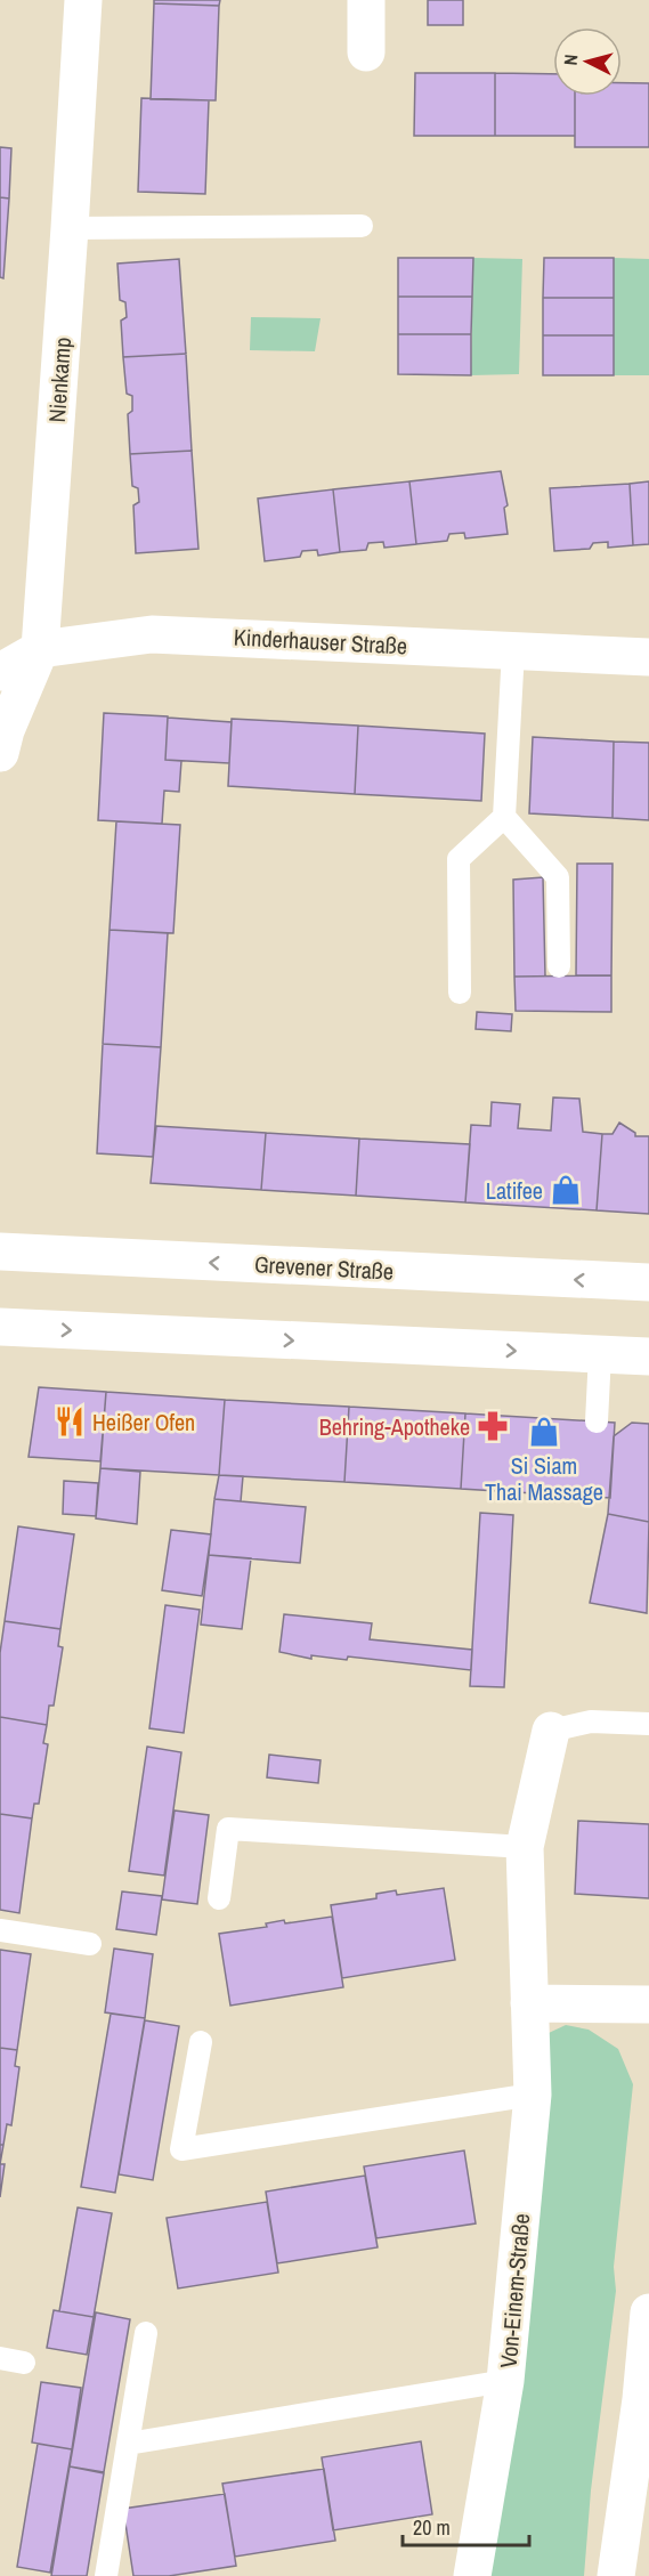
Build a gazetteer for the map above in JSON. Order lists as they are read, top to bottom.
{
  "streets": {
    "street": [
      "Nienkamp",
      "Kinderhauser Straße",
      "Grevener Straße",
      "Von-Einem-Straße"
    ]
  },
  "crossings": [
    ["Nienkamp", "Kinderhauser Straße"]
  ],
  "places": {
    "shop": ["Latifee", "Si Siam Thai Massage"],
    "restaurant": ["Heißer Ofen"],
    "pharmacy": ["Behring-Apotheke"]
  },
  "scale_bar": "20 m",
  "north": "left"
}
